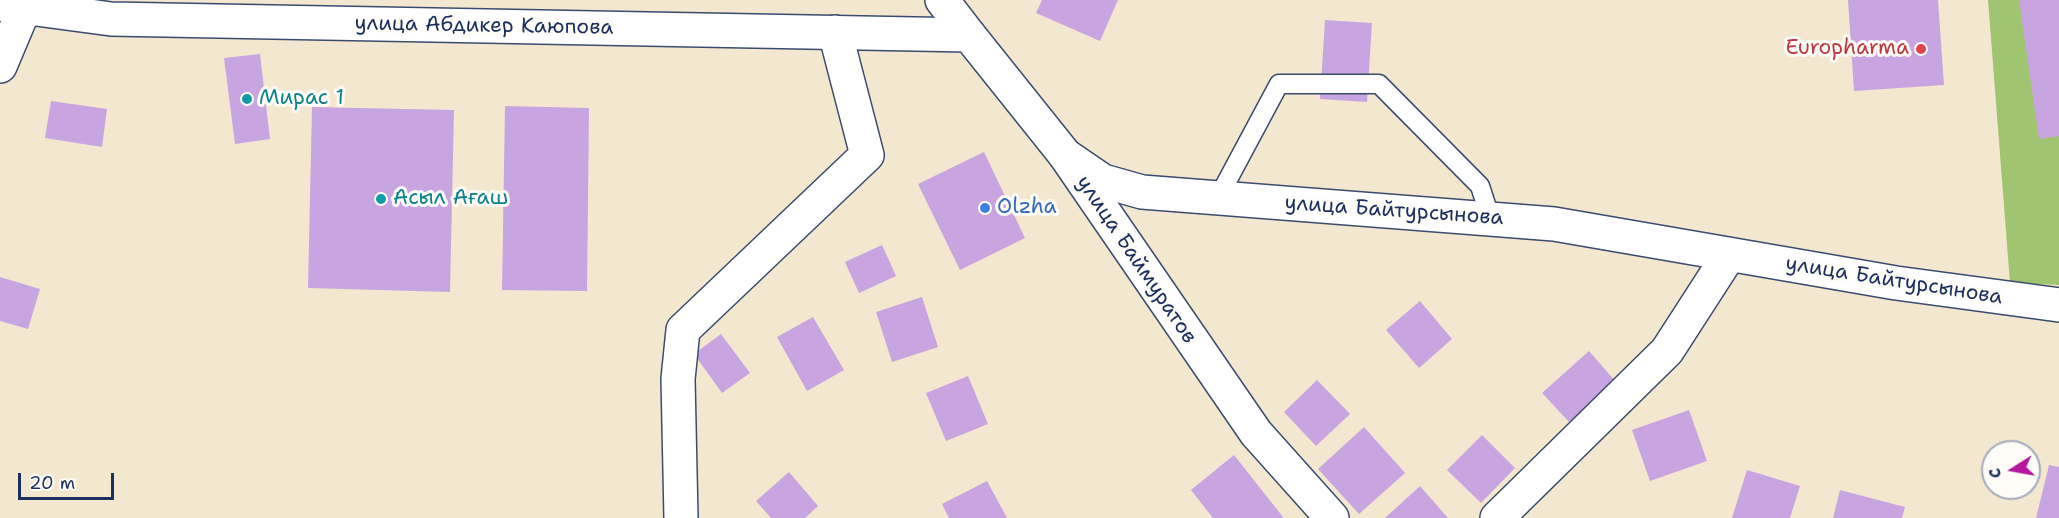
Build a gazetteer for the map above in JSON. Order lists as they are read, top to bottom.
{
  "streets": {
    "street": ["улица Абдикер Каюпова", "улица Байтурсынова", "улица Баймуратов"]
  },
  "crossings": [
    ["улица Абдикер Каюпова", "улица Баймуратов"],
    ["улица Байтурсынова", "улица Баймуратов"]
  ],
  "places": [
    "Europharma",
    "Мирас 1",
    "Асыл Ағаш",
    "Olzha"
  ],
  "scale_bar": "20 m",
  "north": "left"
}
